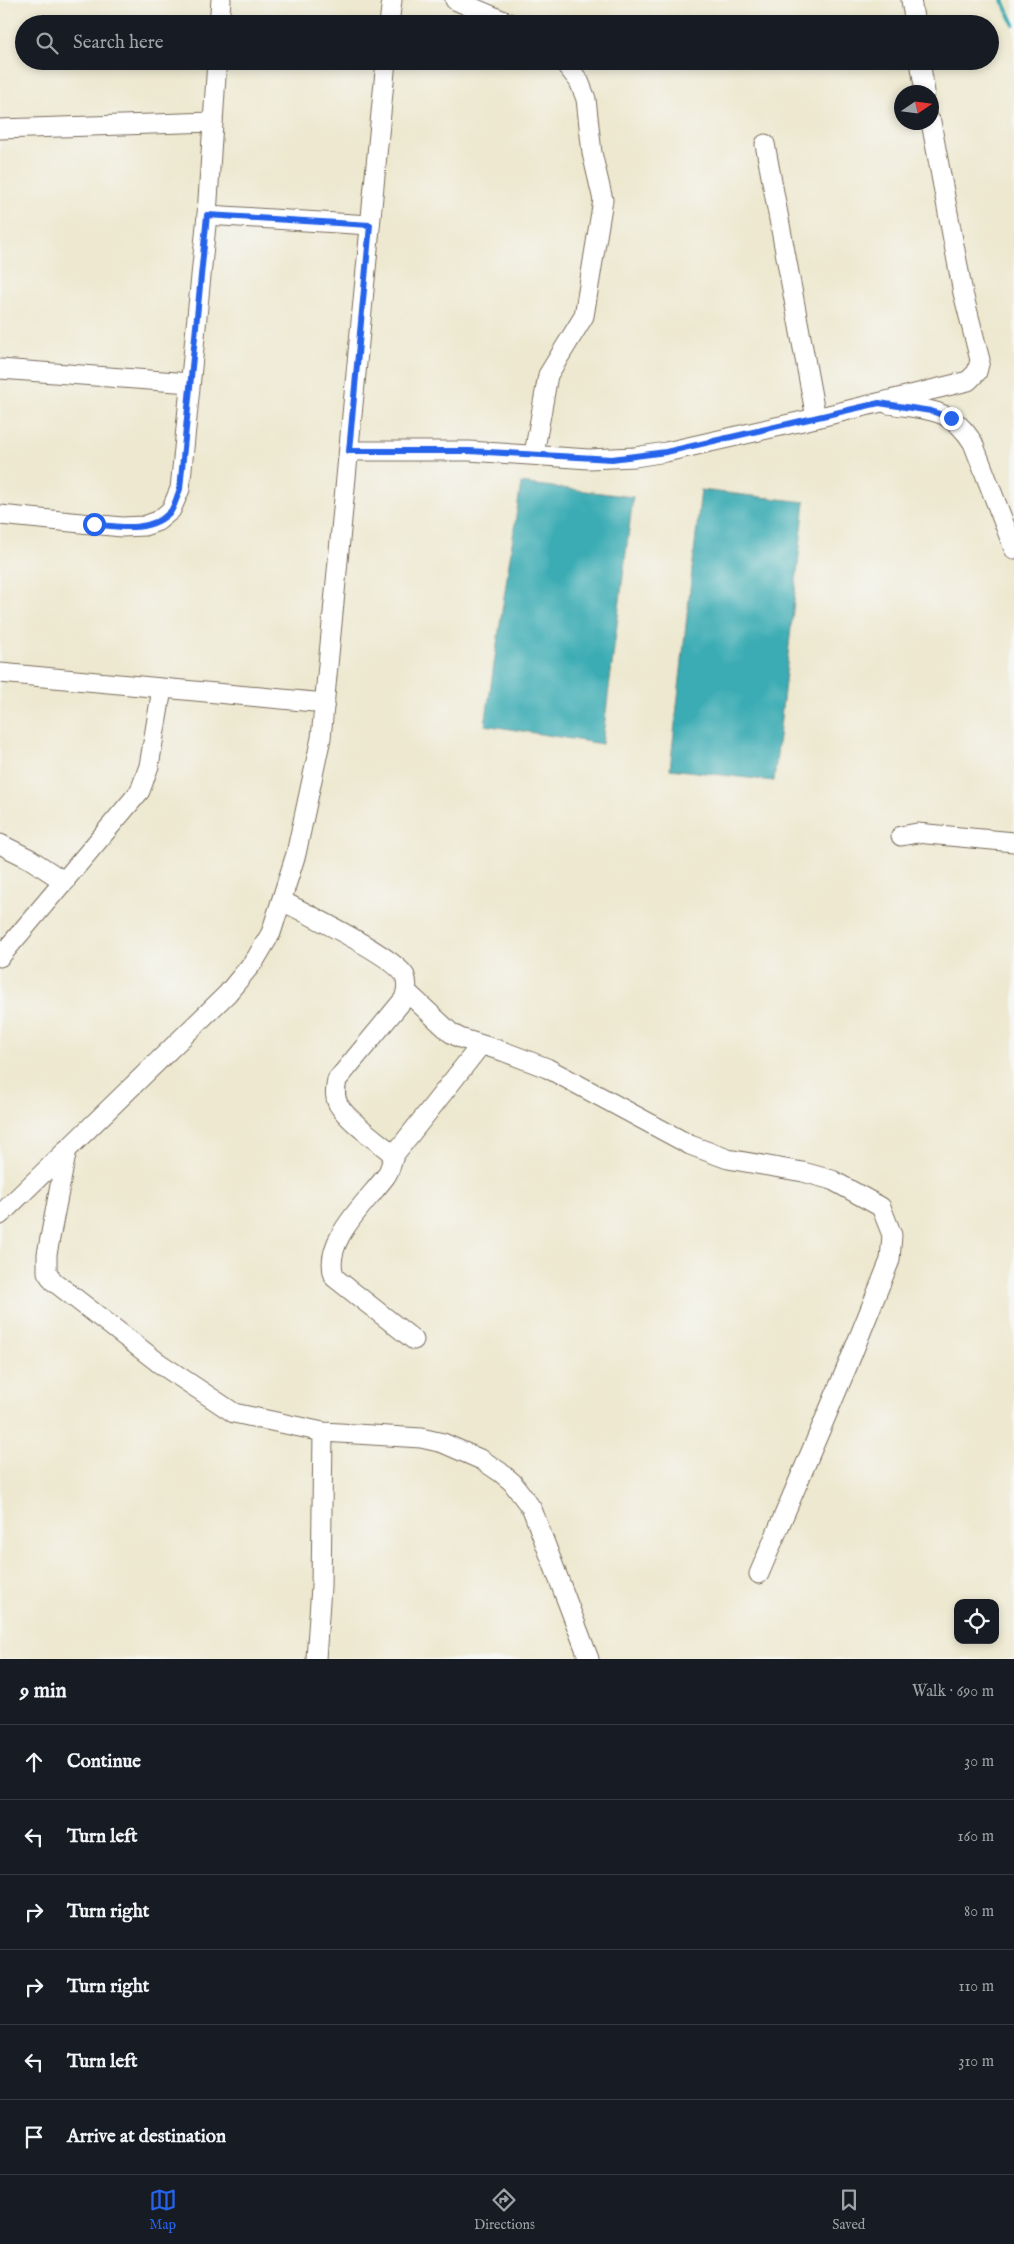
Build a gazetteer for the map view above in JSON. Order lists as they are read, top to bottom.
{
  "north": "right",
  "page": {
    "search": "Search here",
    "heading": ["9 min", "Walk · 690 m"],
    "list": [
      ["Continue", "30 m"],
      ["Turn left", "160 m"],
      ["Turn right", "80 m"],
      ["Turn right", "110 m"],
      ["Turn left", "310 m"],
      "Arrive at destination"
    ],
    "nav": ["Map", "Directions", "Saved"]
  }
}
